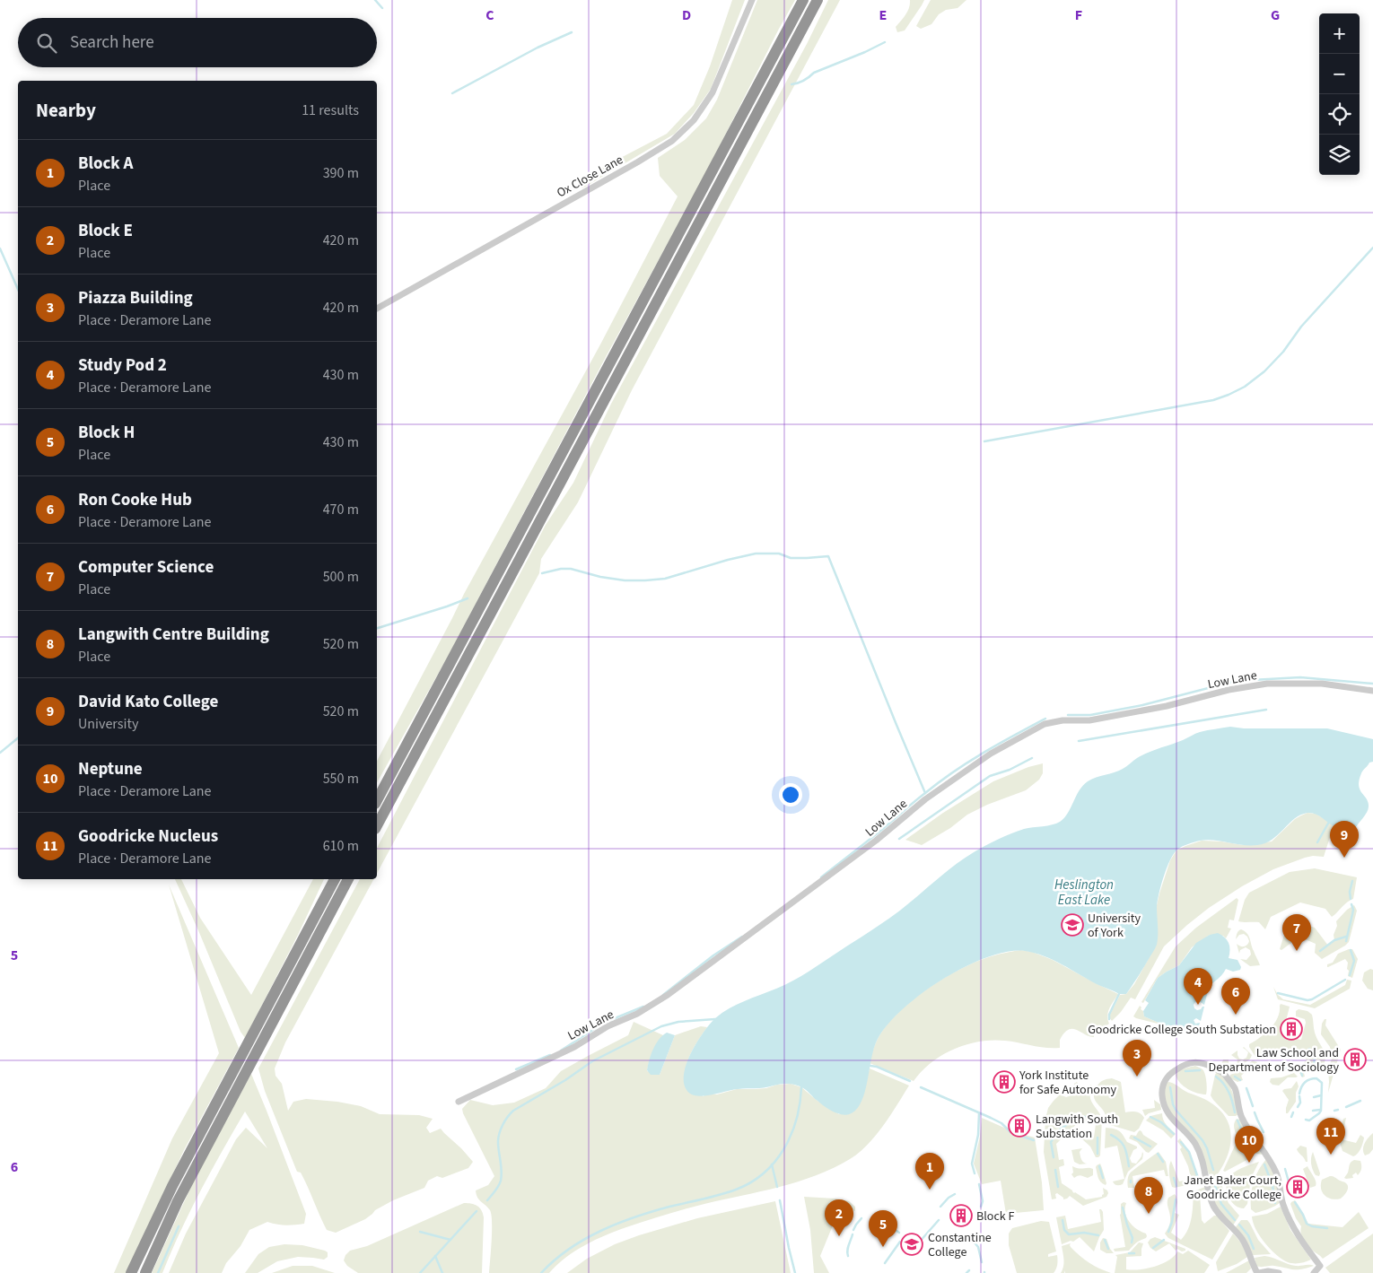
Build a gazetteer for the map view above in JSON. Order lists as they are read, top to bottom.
{
  "streets": {
    "street": ["Ox Close Lane", "Low Lane"]
  },
  "water": ["Heslington East Lake"],
  "places": {
    "school or university": ["University of York", "Constantine College"],
    "building": [
      "Goodricke College South Substation",
      "Law School and Department of Sociology",
      "York Institute for Safe Autonomy",
      "Langwith South Substation",
      "Janet Baker Court, Goodricke College",
      "Block F"
    ]
  },
  "page": {
    "map_buttons": ["+", "−"],
    "search": "Search here",
    "heading": ["Nearby", "11 results"],
    "list": [
      {
        "mark": "1",
        "name": "Block A",
        "note": "Place",
        "value": "390 m"
      },
      {
        "mark": "2",
        "name": "Block E",
        "note": "Place",
        "value": "420 m"
      },
      {
        "mark": "3",
        "name": "Piazza Building",
        "note": "Place · Deramore Lane",
        "value": "420 m"
      },
      {
        "mark": "4",
        "name": "Study Pod 2",
        "note": "Place · Deramore Lane",
        "value": "430 m"
      },
      {
        "mark": "5",
        "name": "Block H",
        "note": "Place",
        "value": "430 m"
      },
      {
        "mark": "6",
        "name": "Ron Cooke Hub",
        "note": "Place · Deramore Lane",
        "value": "470 m"
      },
      {
        "mark": "7",
        "name": "Computer Science",
        "note": "Place",
        "value": "500 m"
      },
      {
        "mark": "8",
        "name": "Langwith Centre Building",
        "note": "Place",
        "value": "520 m"
      },
      {
        "mark": "9",
        "name": "David Kato College",
        "note": "University",
        "value": "520 m"
      },
      {
        "mark": "10",
        "name": "Neptune",
        "note": "Place · Deramore Lane",
        "value": "550 m"
      },
      {
        "mark": "11",
        "name": "Goodricke Nucleus",
        "note": "Place · Deramore Lane",
        "value": "610 m"
      }
    ],
    "pins": [
      "9",
      "7",
      "4",
      "6",
      "3",
      "11",
      "10",
      "1",
      "8",
      "2",
      "5"
    ]
  },
  "grid": {
    "columns": [
      "C",
      "D",
      "E",
      "F",
      "G"
    ],
    "rows": ["5", "6"]
  }
}
